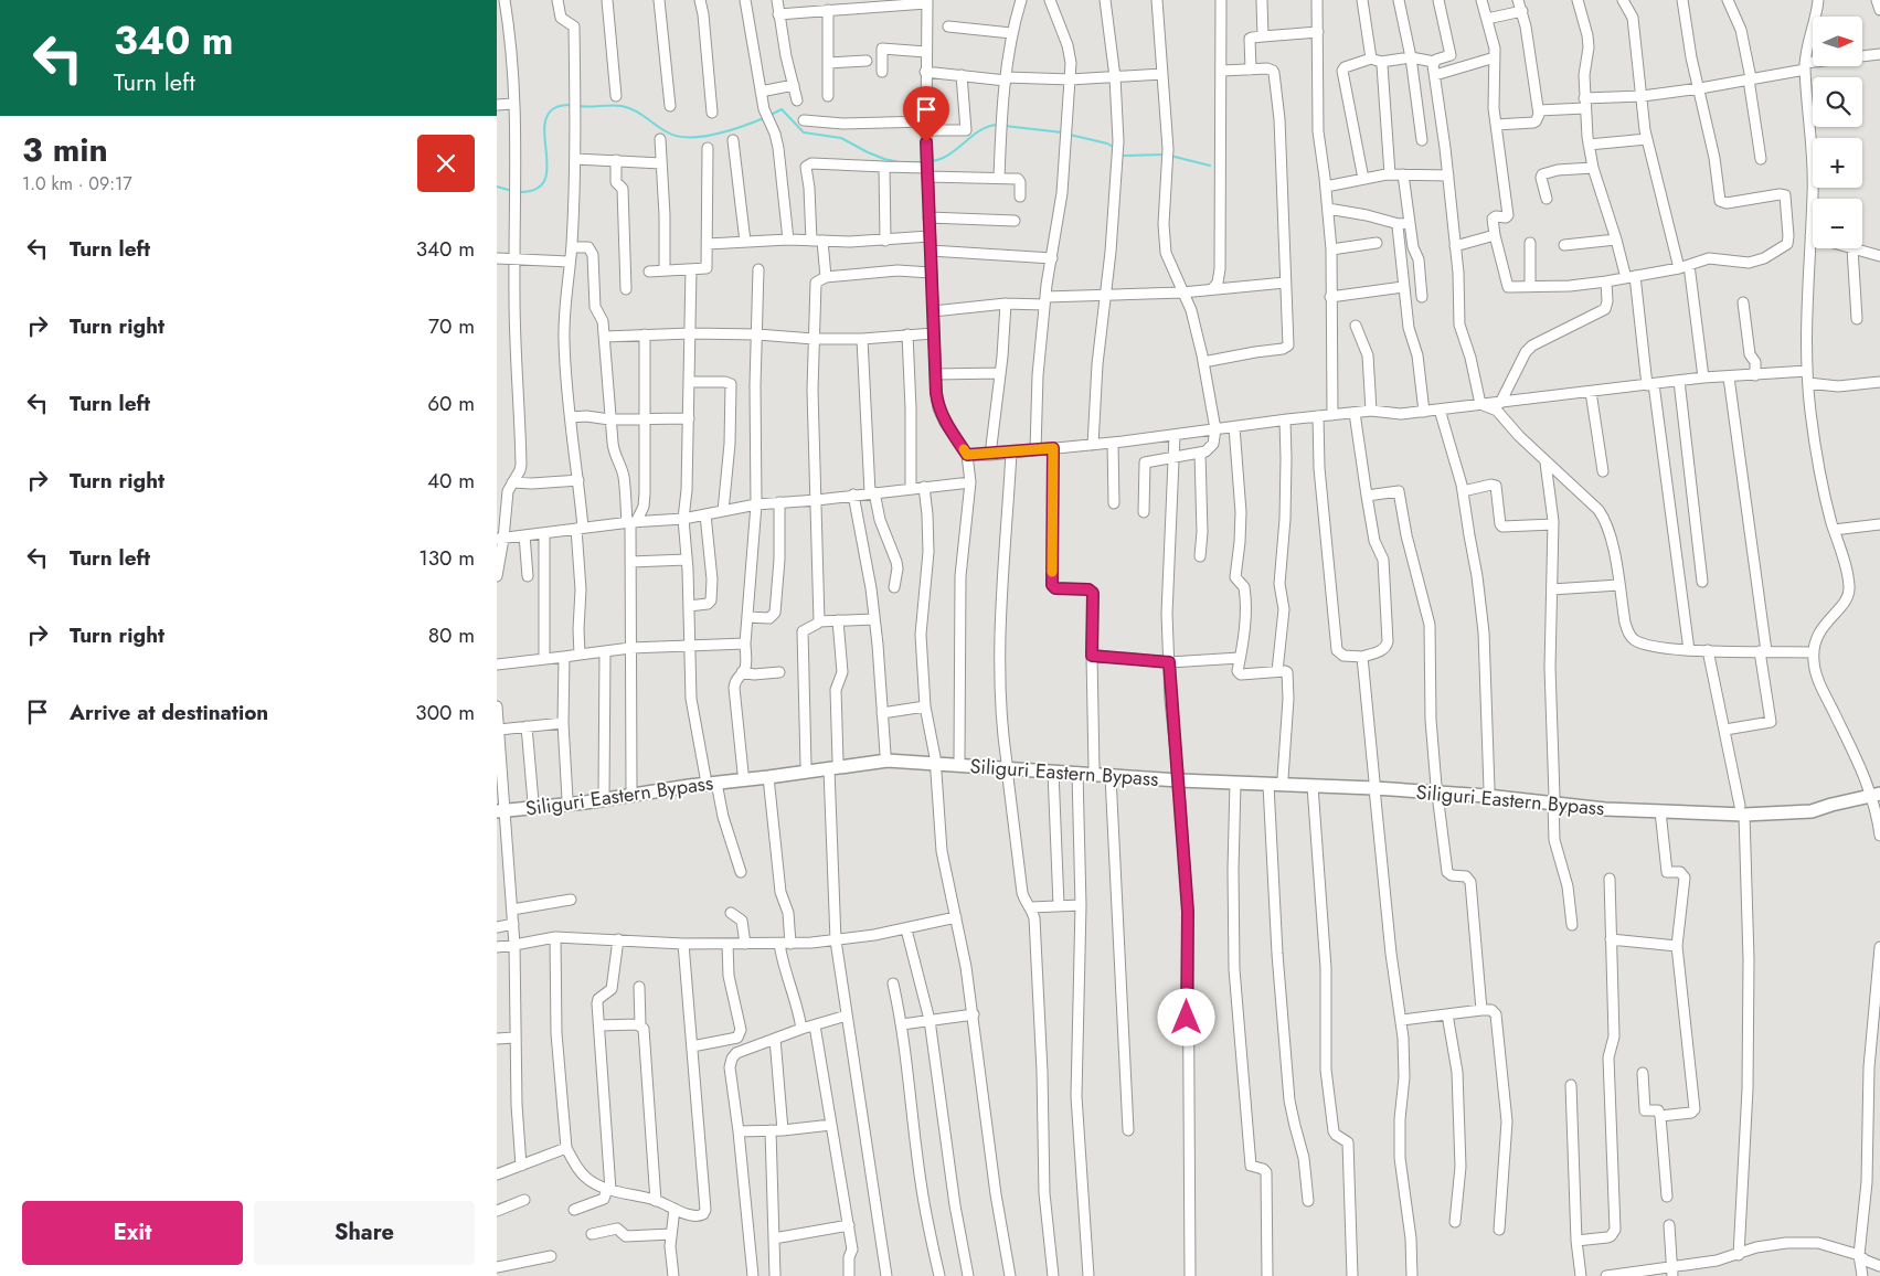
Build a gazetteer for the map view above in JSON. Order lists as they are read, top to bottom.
{
  "streets": {
    "main road": ["Siliguri Eastern Bypass"]
  },
  "north": "right",
  "page": {
    "turn": ["340 m", "Turn left"],
    "map_buttons": ["+", "−"],
    "heading": ["3 min", "1.0 km · 09:17"],
    "list": [
      {
        "name": "Turn left",
        "value": "340 m"
      },
      {
        "name": "Turn right",
        "value": "70 m"
      },
      {
        "name": "Turn left",
        "value": "60 m"
      },
      {
        "name": "Turn right",
        "value": "40 m"
      },
      {
        "name": "Turn left",
        "value": "130 m"
      },
      {
        "name": "Turn right",
        "value": "80 m"
      },
      {
        "name": "Arrive at destination",
        "value": "300 m"
      }
    ],
    "buttons": ["Exit", "Share"]
  }
}
